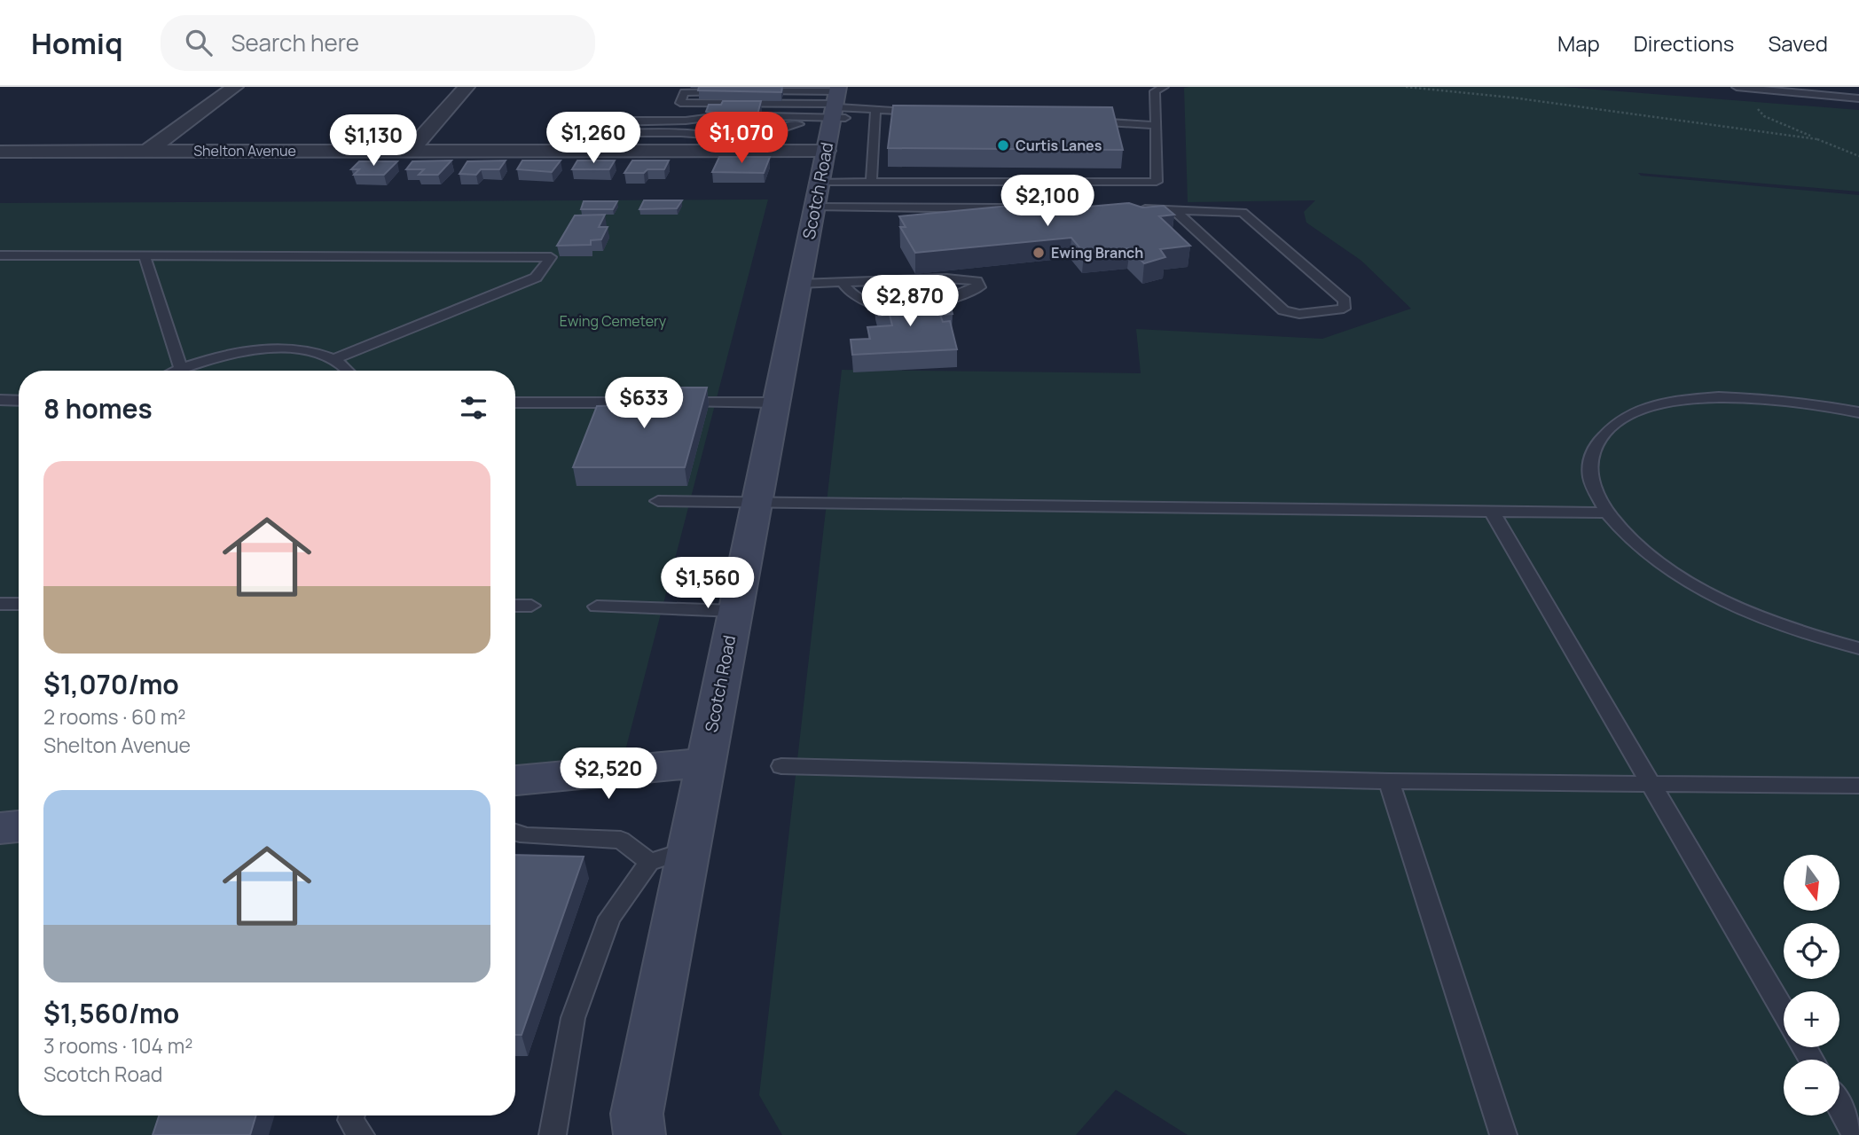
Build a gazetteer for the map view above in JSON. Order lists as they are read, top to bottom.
{
  "streets": {
    "main road": ["Scotch Road"],
    "street": ["Shelton Avenue"]
  },
  "crossings": [
    ["Shelton Avenue", "Scotch Road"]
  ],
  "parks": ["Ewing Cemetery"],
  "places": ["Curtis Lanes", "Ewing Branch"],
  "north": "bottom",
  "page": {
    "header": "Homiq",
    "search": "Search here",
    "nav": ["Map", "Directions", "Saved"],
    "price": [
      "$1,260",
      "$1,070",
      "$1,130",
      "$2,100",
      "$2,870",
      "$633",
      "$1,560",
      "$2,520"
    ],
    "heading": "8 homes",
    "list": [
      {
        "name": "$1,070/mo",
        "note": "2 rooms · 60 m² · Shelton Avenue"
      },
      {
        "name": "$1,560/mo",
        "note": "3 rooms · 104 m² · Scotch Road"
      }
    ],
    "map_buttons": ["+", "−"]
  }
}
